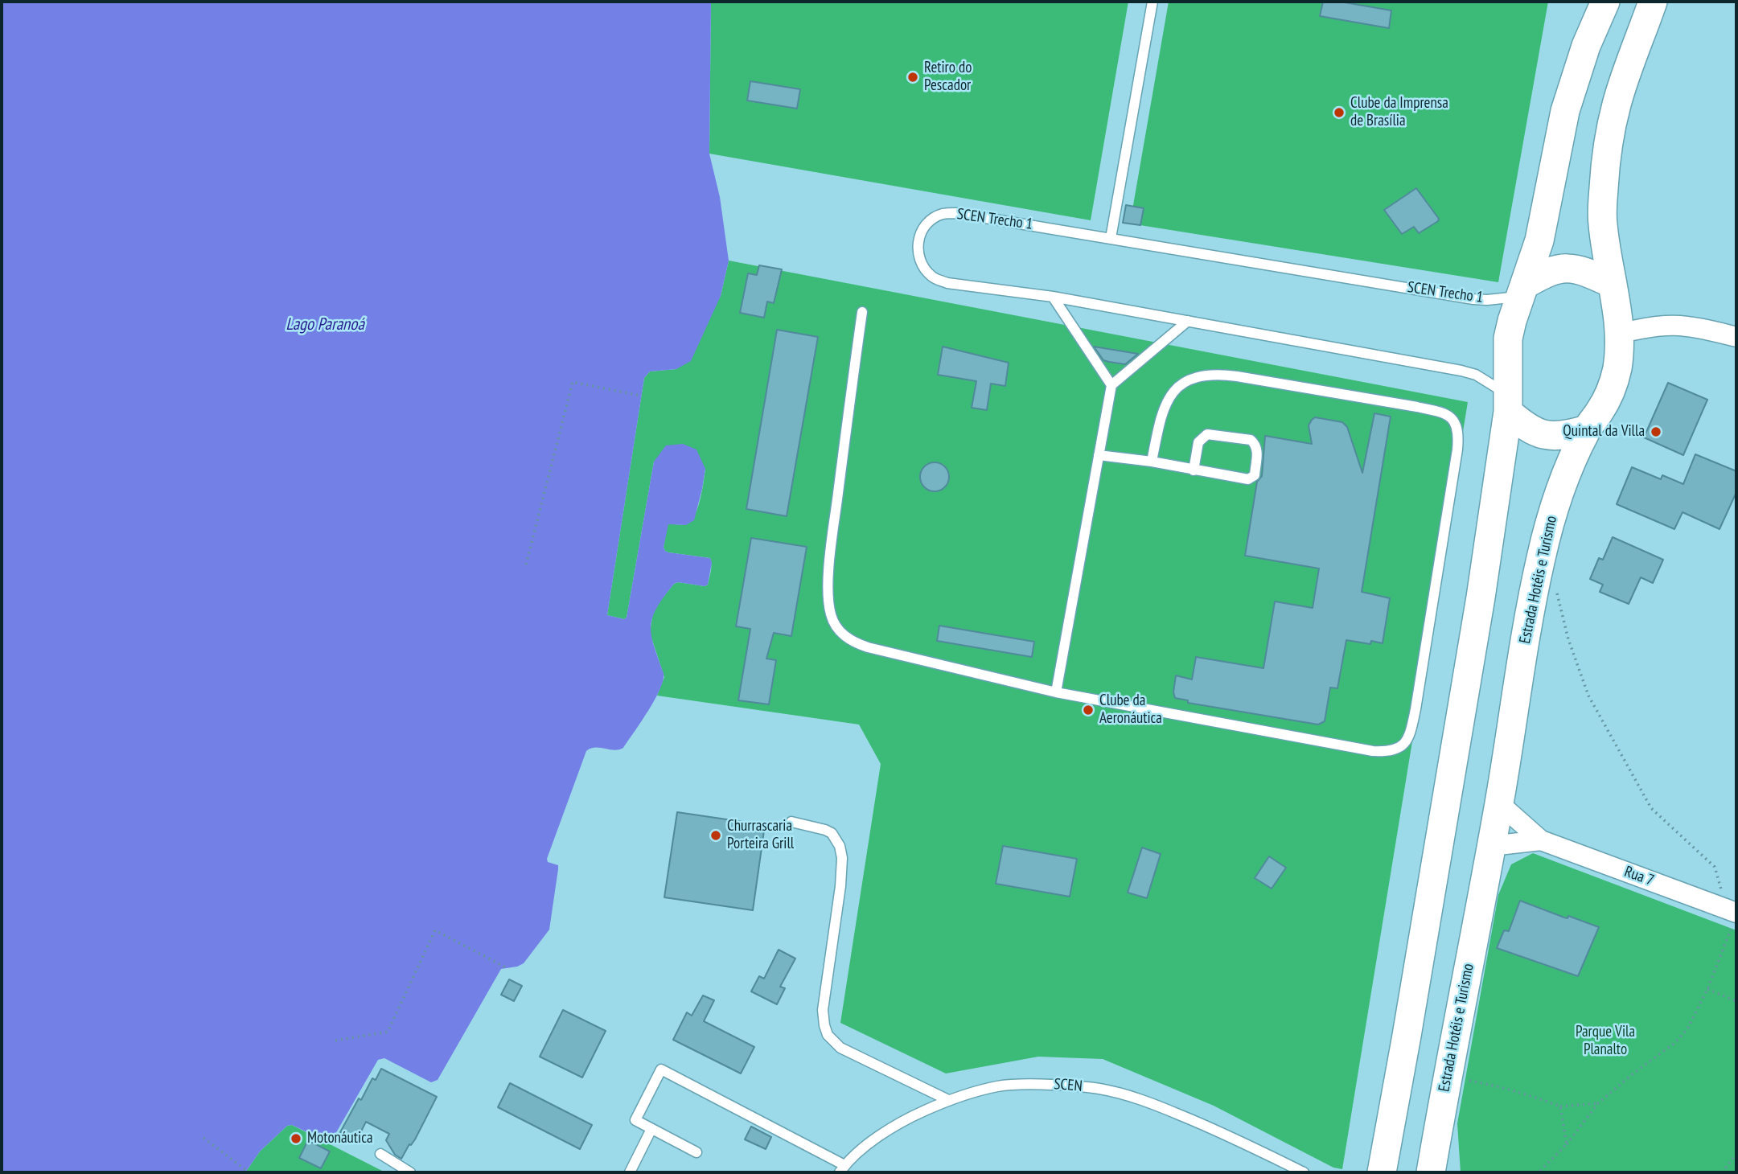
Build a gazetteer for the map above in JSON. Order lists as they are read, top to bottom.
{
  "streets": {
    "main road": ["Estrada Hotéis e Turismo"],
    "street": ["Rua 7"],
    "lane": ["SCEN Trecho 1", "SCEN"]
  },
  "crossings": [
    ["SCEN Trecho 1", "Estrada Hotéis e Turismo"],
    ["Estrada Hotéis e Turismo", "Rua 7"]
  ],
  "water": ["Lago Paranoá"],
  "parks": ["Parque Vila Planalto"],
  "places": [
    "Retiro do Pescador",
    "Clube da Imprensa de Brasília",
    "Quintal da Villa",
    "Clube da Aeronáutica",
    "Churrascaria Porteira Grill",
    "Motonáutica"
  ]
}
